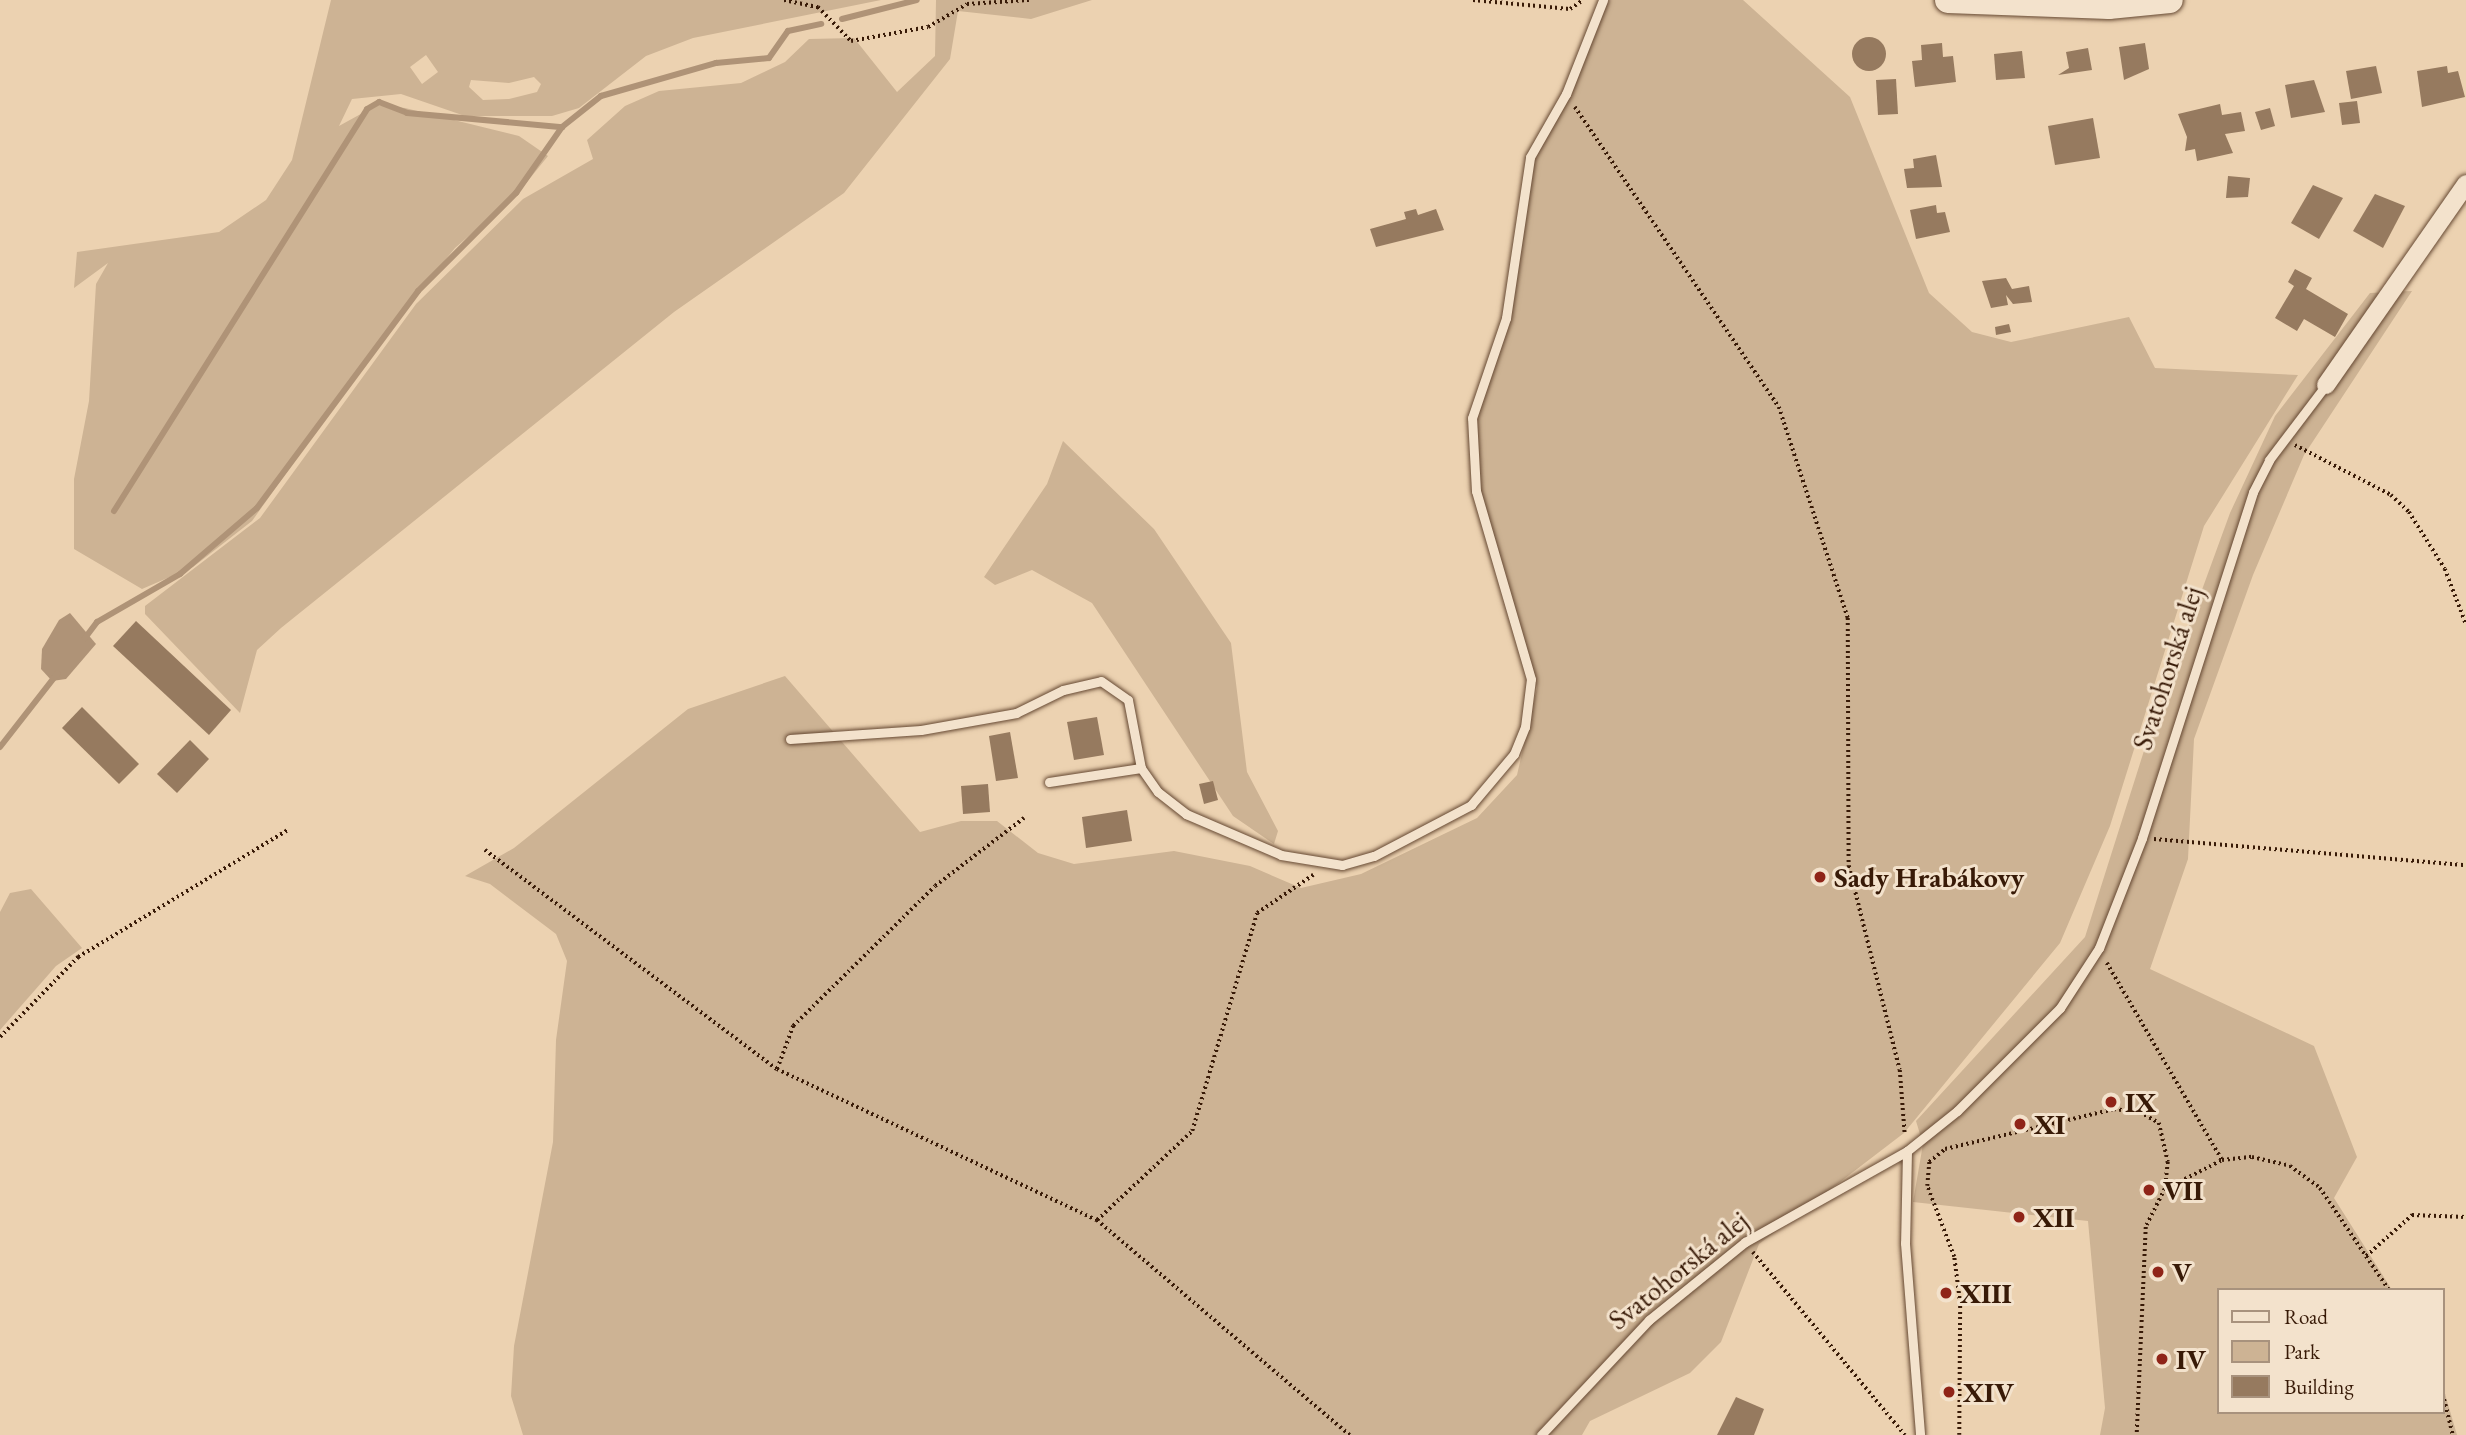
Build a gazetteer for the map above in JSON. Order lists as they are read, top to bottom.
{
  "streets": {
    "street": ["Svatohorská alej"]
  },
  "places": [
    "Sady Hrabákovy",
    "IX",
    "XI",
    "VII",
    "XII",
    "V",
    "XIII",
    "IV",
    "XIV"
  ],
  "legend": ["Road", "Park", "Building"]
}
